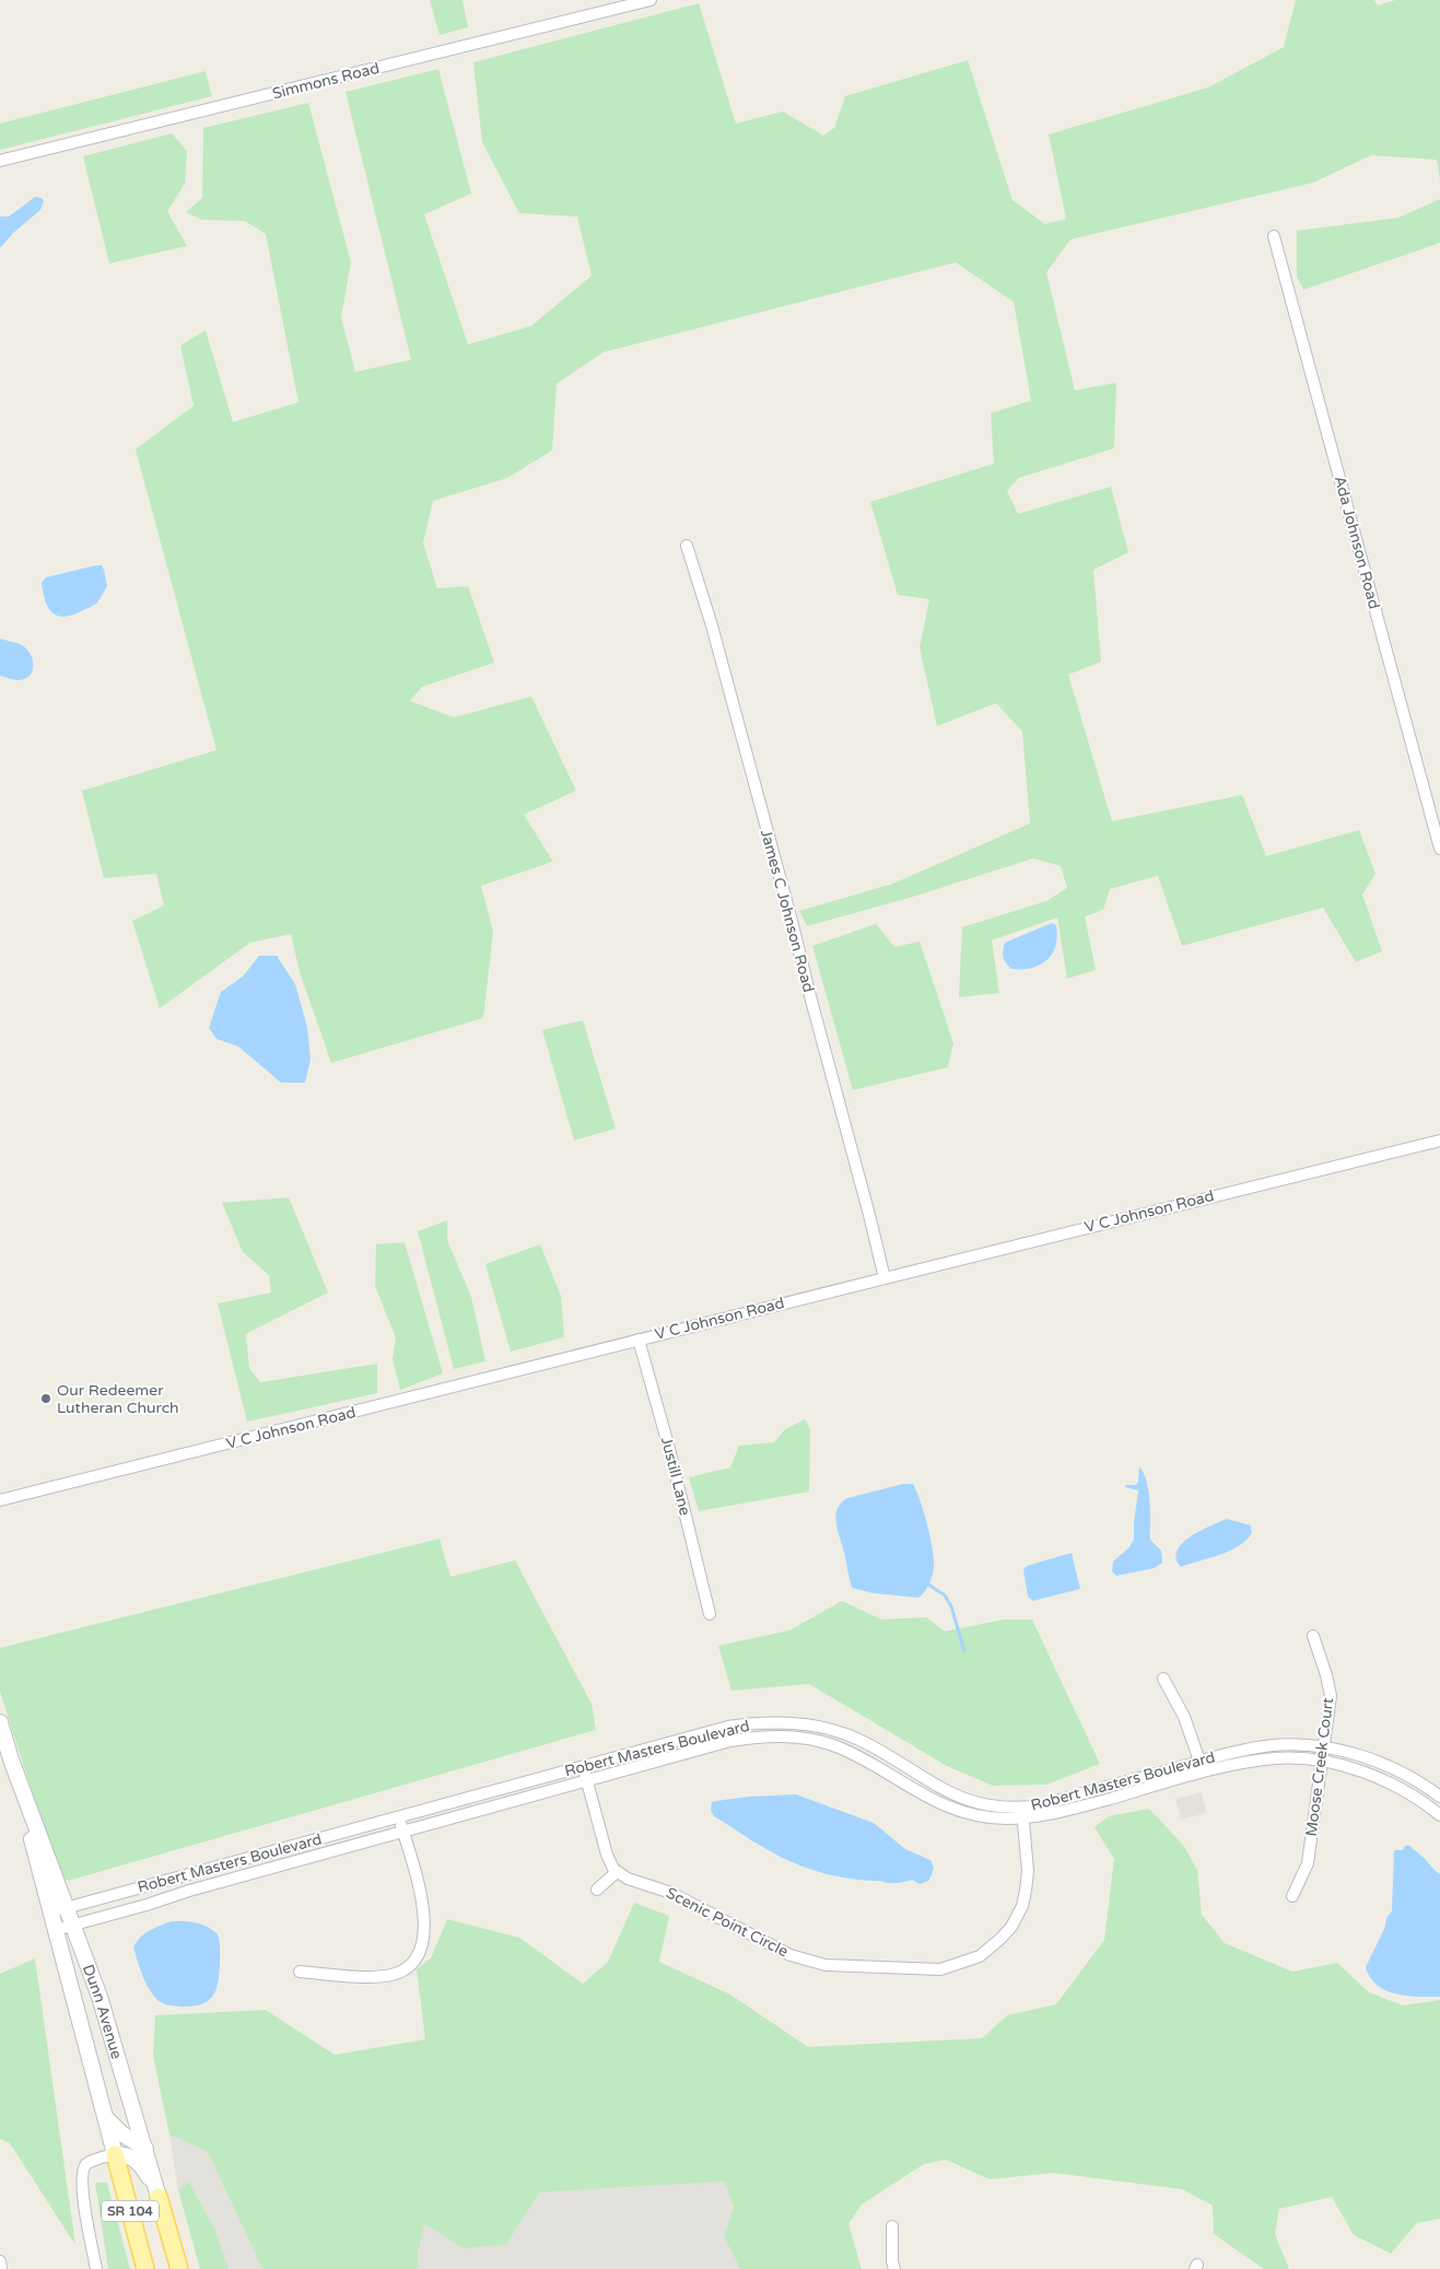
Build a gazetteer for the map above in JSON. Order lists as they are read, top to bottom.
{
  "streets": {
    "main road": ["Dunn Avenue", "SR 104"],
    "street": [
      "Simmons Road",
      "Ada Johnson Road",
      "James C Johnson Road",
      "V C Johnson Road",
      "Justill Lane",
      "Robert Masters Boulevard",
      "Moose Creek Court",
      "Scenic Point Circle"
    ]
  },
  "crossings": [
    ["James C Johnson Road", "V C Johnson Road"],
    ["V C Johnson Road", "Justill Lane"],
    ["Robert Masters Boulevard", "Moose Creek Court"],
    ["Robert Masters Boulevard", "Scenic Point Circle"],
    ["Robert Masters Boulevard", "Dunn Avenue"]
  ],
  "places": ["Our Redeemer Lutheran Church"]
}
